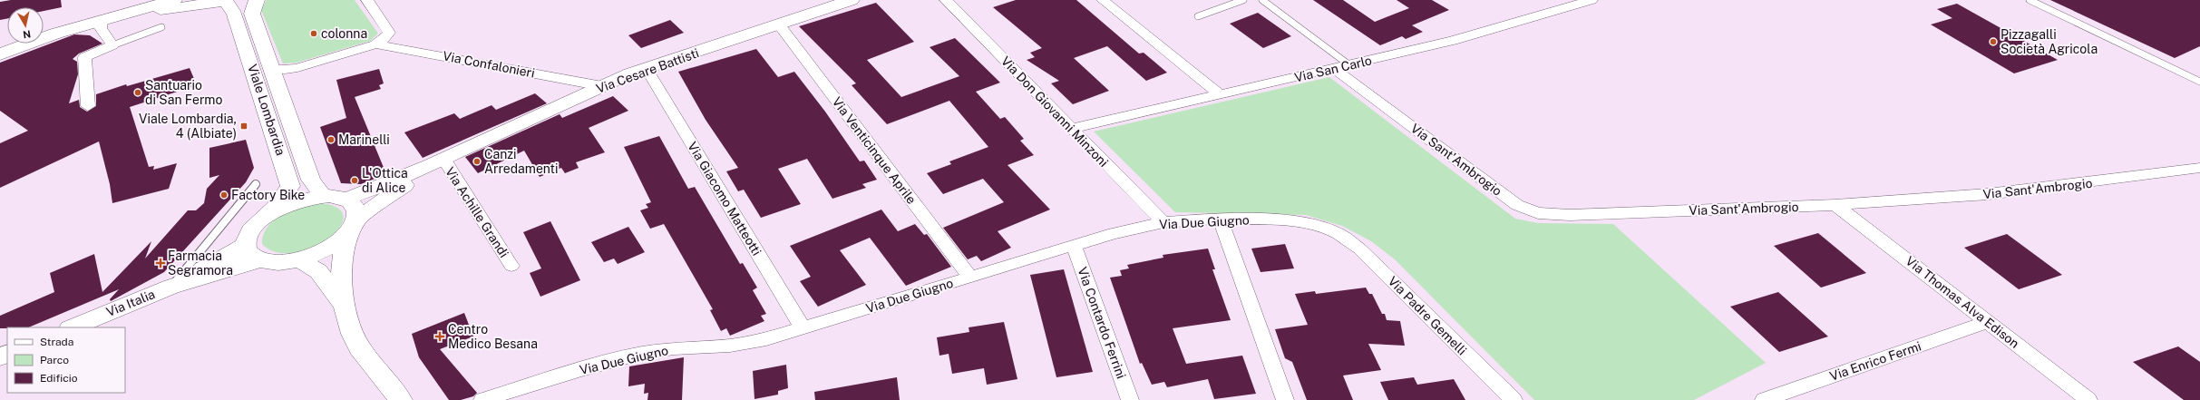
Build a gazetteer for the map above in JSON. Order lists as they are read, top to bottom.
{
  "streets": {
    "main road": ["Via Cesare Battisti", "Viale Lombardia", "Via Italia"],
    "street": [
      "Via Confalonieri",
      "Via San Carlo",
      "Via Don Giovanni Minzoni",
      "Via Venticinque Aprile",
      "Via Sant'Ambrogio",
      "Via Giacomo Matteotti",
      "Via Achille Grandi",
      "Via Due Giugno",
      "Via Thomas Alva Edison",
      "Via Padre Gemelli",
      "Via Contardo Ferrini",
      "Via Enrico Fermi"
    ]
  },
  "crossings": [
    ["Via Confalonieri", "Via Cesare Battisti"],
    ["Via San Carlo", "Via Don Giovanni Minzoni"],
    ["Via San Carlo", "Via Sant'Ambrogio"],
    ["Via Cesare Battisti", "Viale Lombardia"],
    ["Via Cesare Battisti", "Via Venticinque Aprile"],
    ["Via Cesare Battisti", "Via Giacomo Matteotti"],
    ["Via Cesare Battisti", "Via Achille Grandi"],
    ["Viale Lombardia", "Via Italia"],
    ["Via Don Giovanni Minzoni", "Via Due Giugno"],
    ["Via Venticinque Aprile", "Via Due Giugno"],
    ["Via Sant'Ambrogio", "Via Thomas Alva Edison"],
    ["Via Giacomo Matteotti", "Via Due Giugno"],
    ["Via Due Giugno", "Via Padre Gemelli"],
    ["Via Due Giugno", "Via Contardo Ferrini"],
    ["Via Thomas Alva Edison", "Via Enrico Fermi"]
  ],
  "places": {
    "other": [
      "colonna",
      "Pizzagalli Società Agricola",
      "Santuario di San Fermo",
      "Marinelli",
      "Canzi Arredamenti",
      "L'Ottica di Alice",
      "Factory Bike"
    ],
    "transit": ["Viale Lombardia, 4 (Albiate)"],
    "health": ["Farmacia Segramora", "Centro Medico Besana"]
  },
  "legend": ["Strada", "Parco", "Edificio"],
  "north": "bottom"
}
